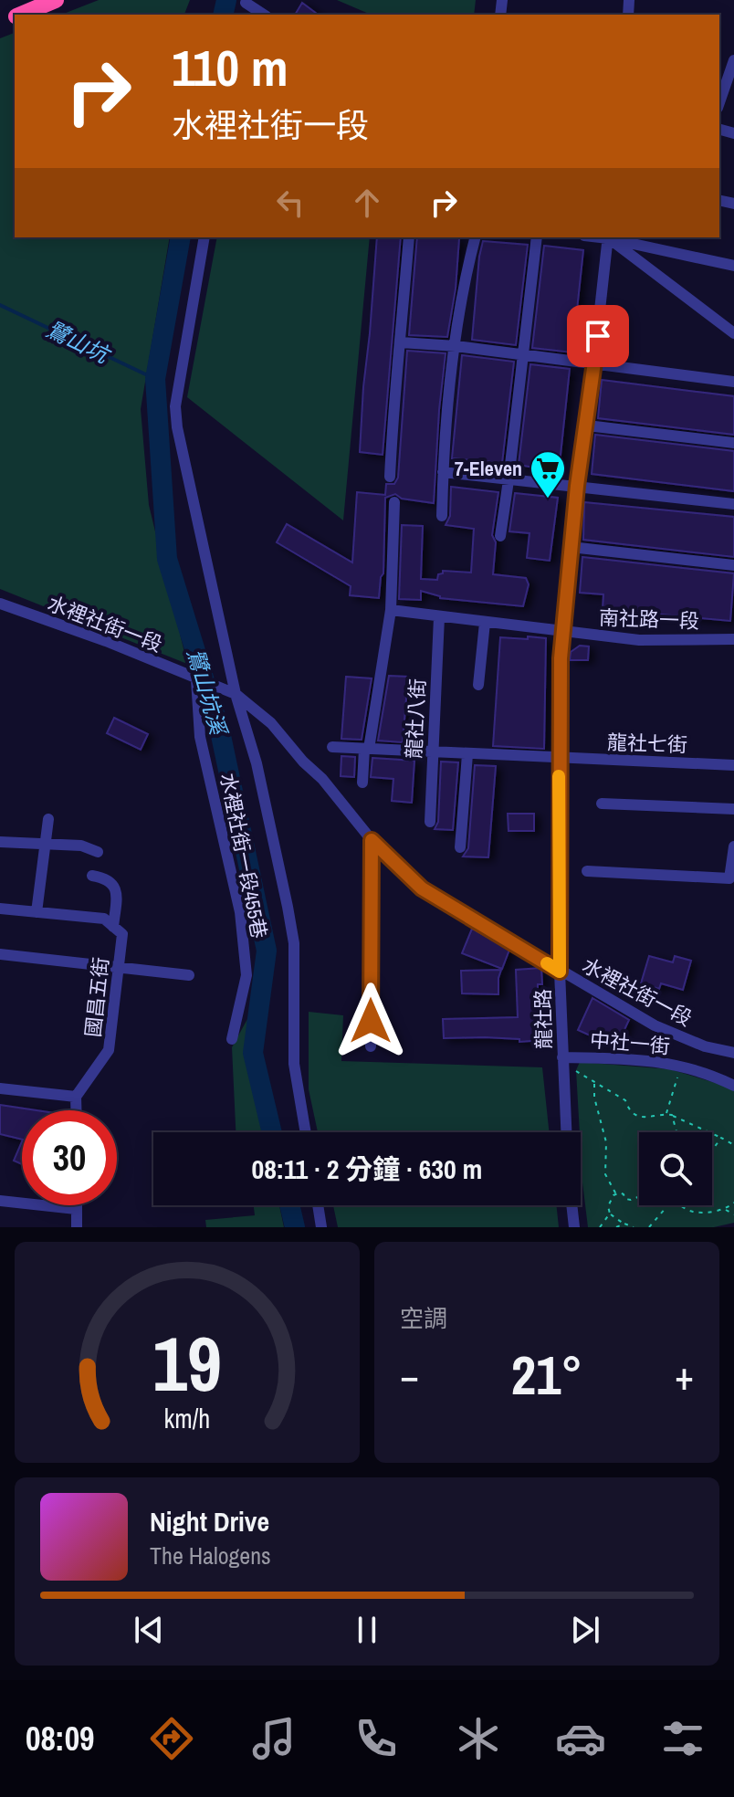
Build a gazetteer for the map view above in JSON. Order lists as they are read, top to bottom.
{
  "streets": {
    "street": [
      "南社路一段",
      "水裡社街一段",
      "龍社八街",
      "龍社七街",
      "水裡社街一段455巷",
      "國昌五街",
      "龍社路",
      "中社一街"
    ]
  },
  "crossings": [
    ["南社路一段", "龍社路"],
    ["水裡社街一段", "水裡社街一段455巷"],
    ["水裡社街一段", "龍社路"],
    ["龍社八街", "龍社七街"],
    ["龍社七街", "龍社路"],
    ["龍社路", "中社一街"]
  ],
  "water": ["鷺山坑", "鷺山坑溪"],
  "places": {
    "supermarket": ["7-Eleven"]
  },
  "page": {
    "turn": ["110 m", "水裡社街一段"],
    "limit": "30",
    "trip": "08:11 · 2 分鐘 · 630 m",
    "tile": "空調",
    "heat": ["−", "21°", "+"],
    "song": ["Night Drive", "The Halogens"],
    "tabs": "08:09",
    "gauge": ["19", "km/h"]
  }
}
